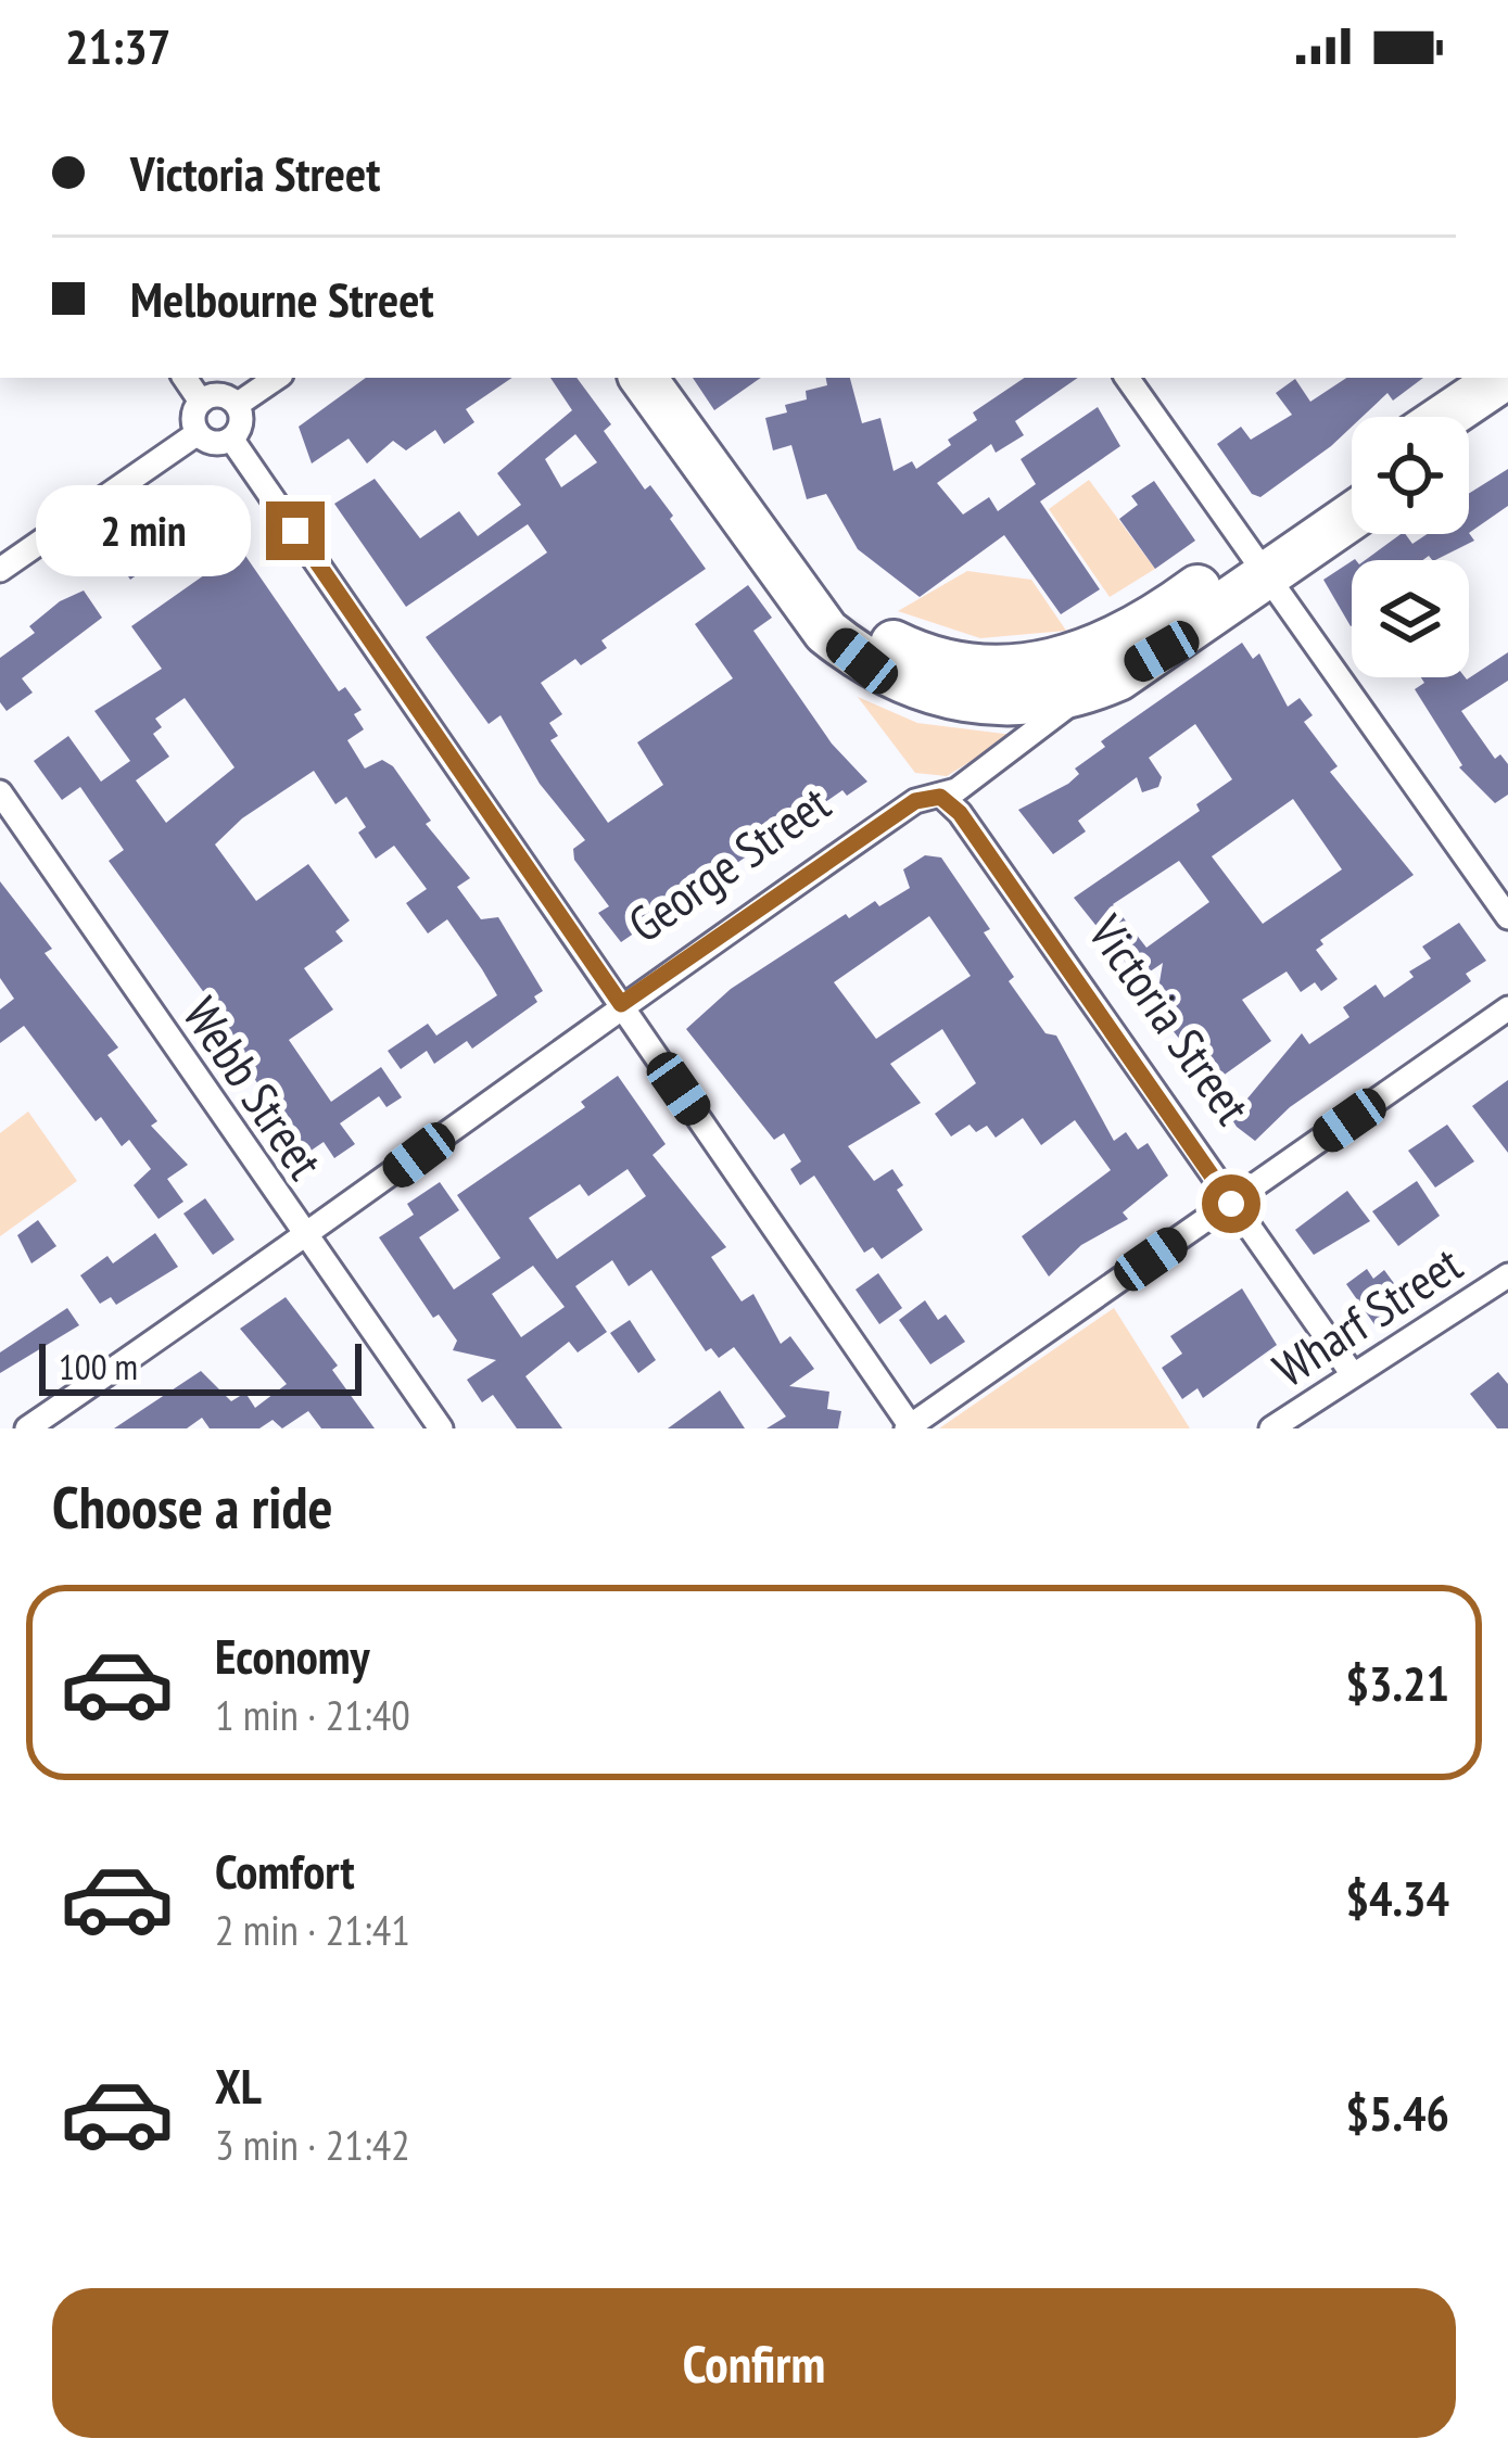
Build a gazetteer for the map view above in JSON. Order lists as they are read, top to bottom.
{
  "streets": {
    "highway": ["George Street"],
    "street": ["Victoria Street", "Webb Street", "Wharf Street"]
  },
  "crossings": [
    ["George Street", "Victoria Street"],
    ["George Street", "Webb Street"],
    ["Victoria Street", "Wharf Street"]
  ],
  "scale_bar": "100 m",
  "page": {
    "status": "21:37",
    "banner": ["Victoria Street", "Melbourne Street"],
    "bubble": "2 min",
    "scale": "100 m",
    "heading": "Choose a ride",
    "list": [
      {
        "name": "Economy",
        "note": "1 min · 21:40",
        "value": "$3.21"
      },
      {
        "name": "Comfort",
        "note": "2 min · 21:41",
        "value": "$4.34"
      },
      {
        "name": "XL",
        "note": "3 min · 21:42",
        "value": "$5.46"
      }
    ],
    "buttons": "Confirm"
  }
}
